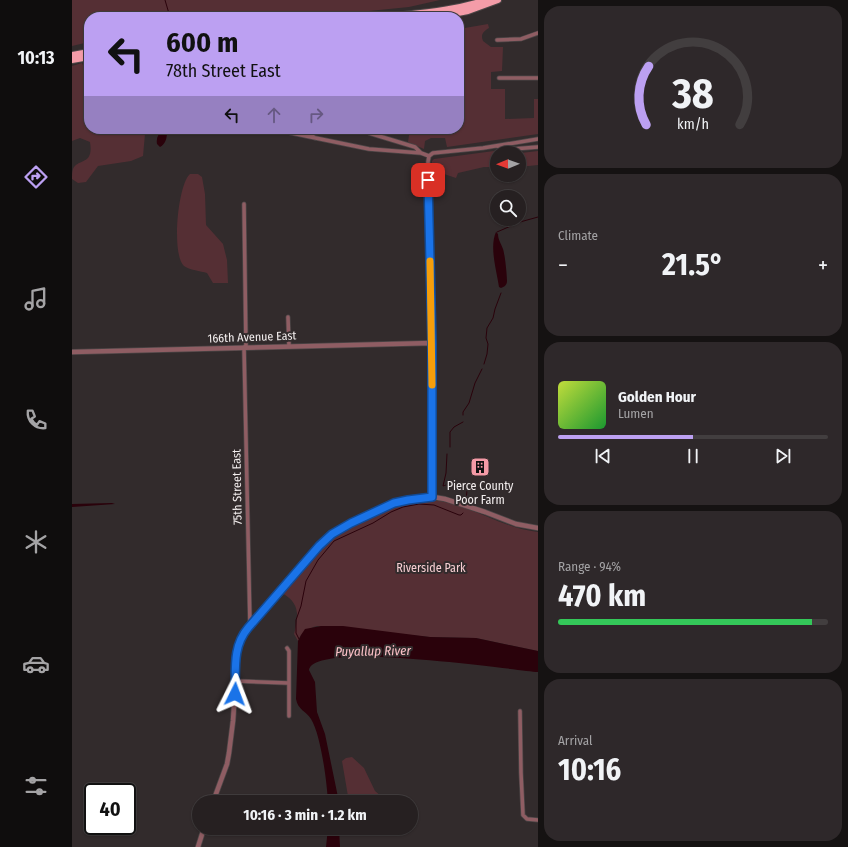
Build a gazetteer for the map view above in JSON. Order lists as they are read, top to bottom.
{
  "streets": {
    "street": ["166th Avenue East", "75th Street East"]
  },
  "crossings": [
    ["166th Avenue East", "75th Street East"]
  ],
  "water": ["Puyallup River"],
  "parks": ["Riverside Park"],
  "places": {
    "building": ["Pierce County Poor Farm"]
  },
  "north": "left",
  "page": {
    "tabs": "10:13",
    "turn": ["600 m", "78th Street East"],
    "tile": [
      "Climate",
      ["Range · 94%", "470 km"],
      ["Arrival", "10:16"]
    ],
    "heat": ["−", "21.5°", "+"],
    "song": ["Golden Hour", "Lumen"],
    "limit": "40",
    "trip": "10:16 · 3 min · 1.2 km",
    "gauge": ["38", "km/h"]
  }
}
